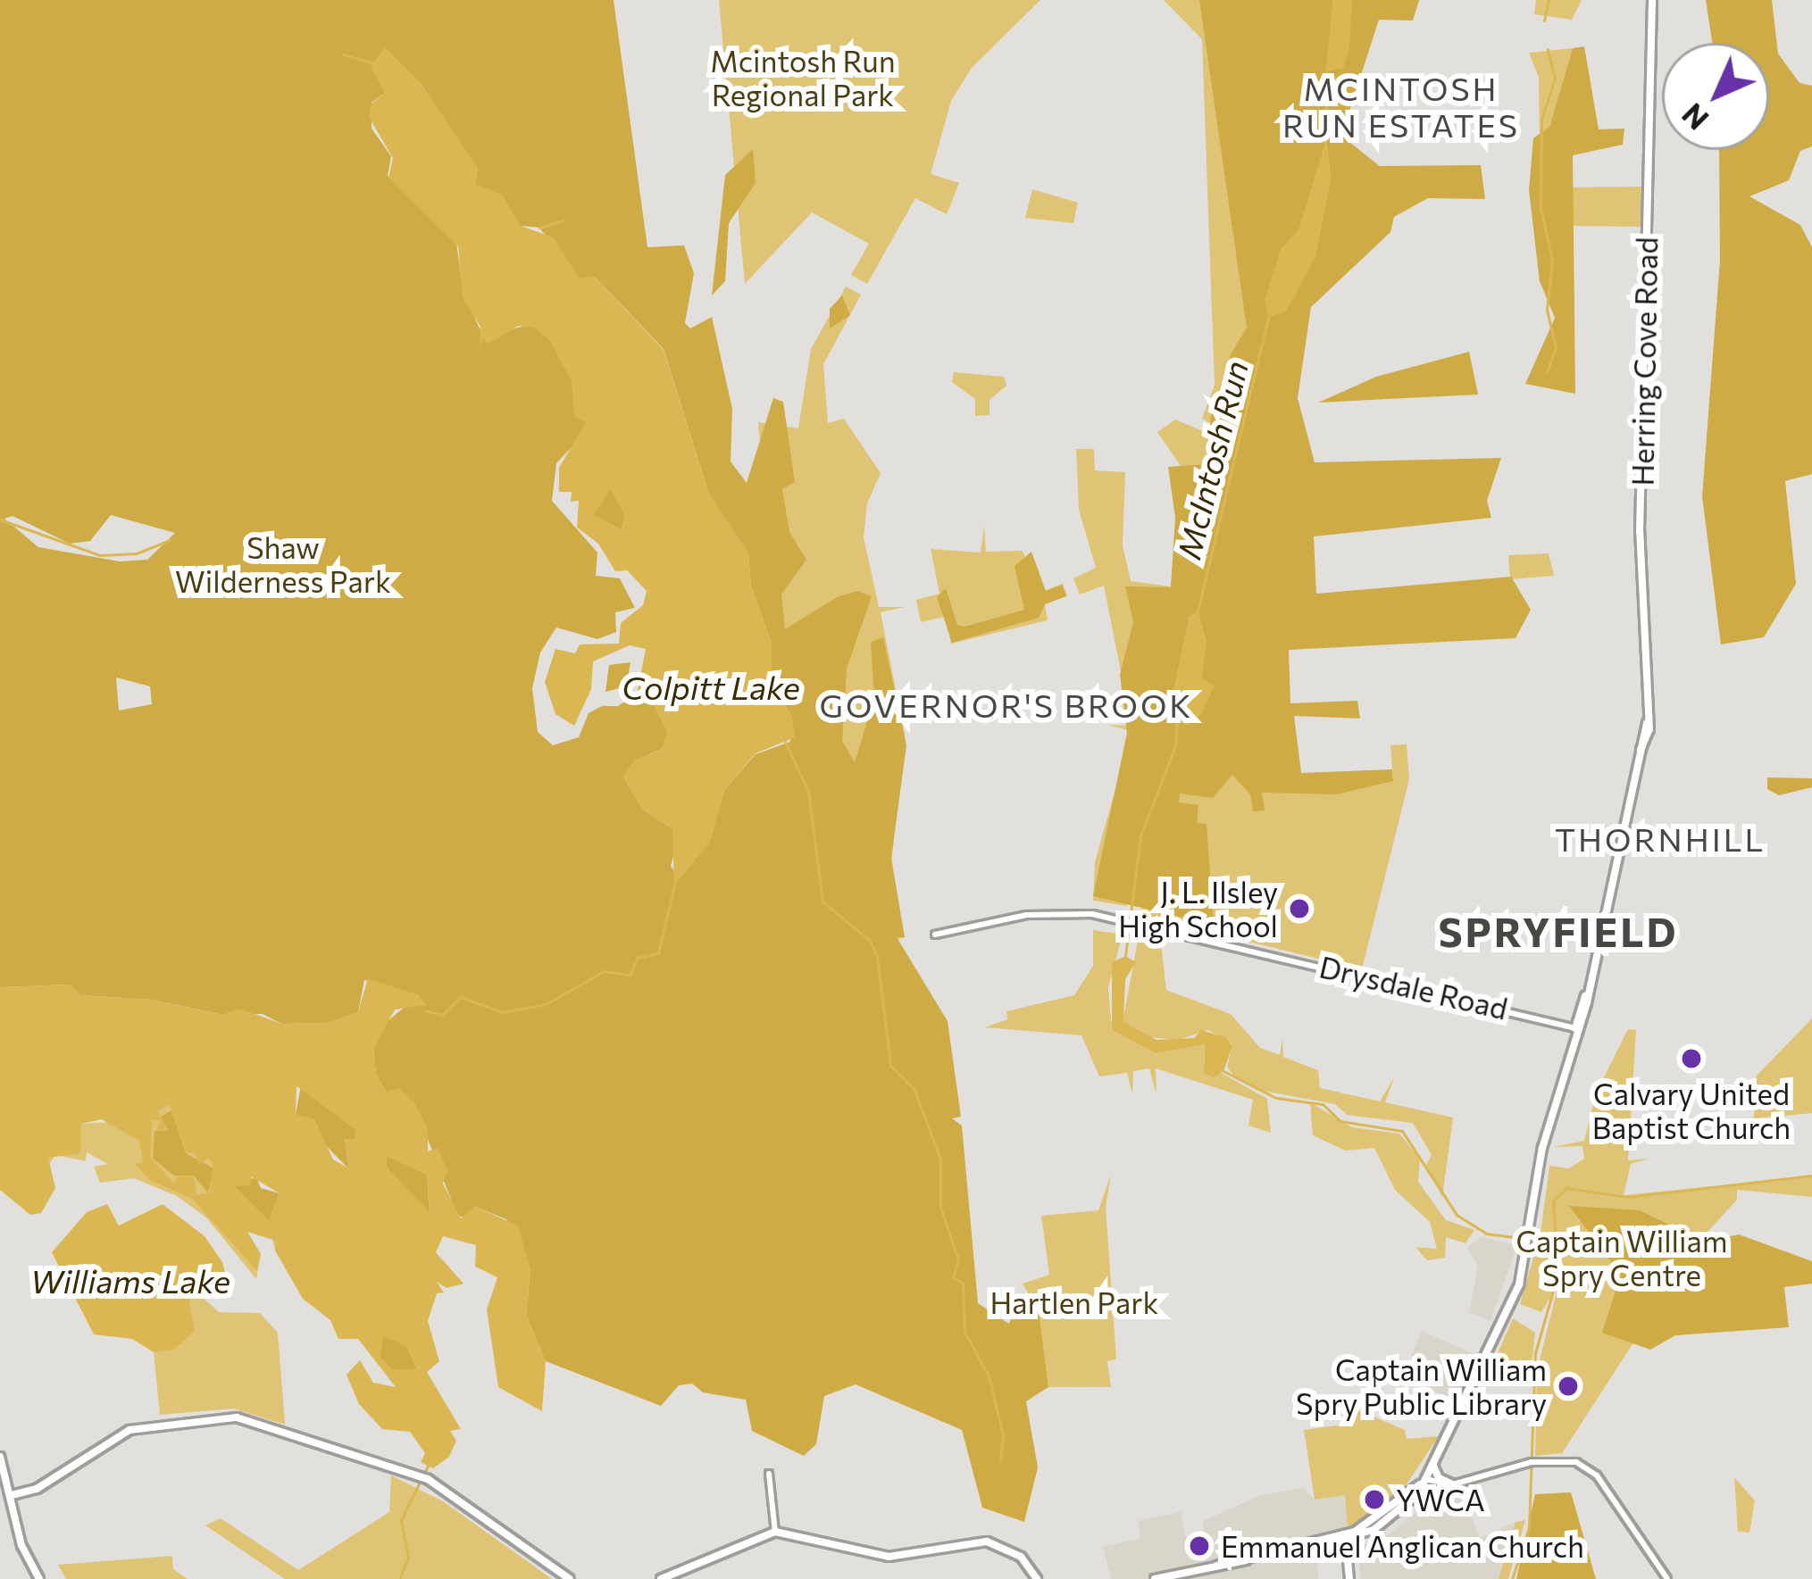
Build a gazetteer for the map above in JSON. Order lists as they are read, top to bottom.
{
  "streets": {
    "main road": ["Herring Cove Road"],
    "street": ["Drysdale Road"]
  },
  "crossings": [
    ["Herring Cove Road", "Drysdale Road"]
  ],
  "districts": [
    "MCINTOSH RUN ESTATES",
    "GOVERNOR'S BROOK",
    "THORNHILL",
    "SPRYFIELD"
  ],
  "water": ["McIntosh Run", "Colpitt Lake", "Williams Lake"],
  "parks": [
    "Mcintosh Run Regional Park",
    "Shaw Wilderness Park",
    "Captain William Spry Centre",
    "Hartlen Park"
  ],
  "places": [
    "J. L. Ilsley High School",
    "Calvary United Baptist Church",
    "Captain William Spry Public Library",
    "YWCA",
    "Emmanuel Anglican Church"
  ],
  "north": "bottom left"
}
